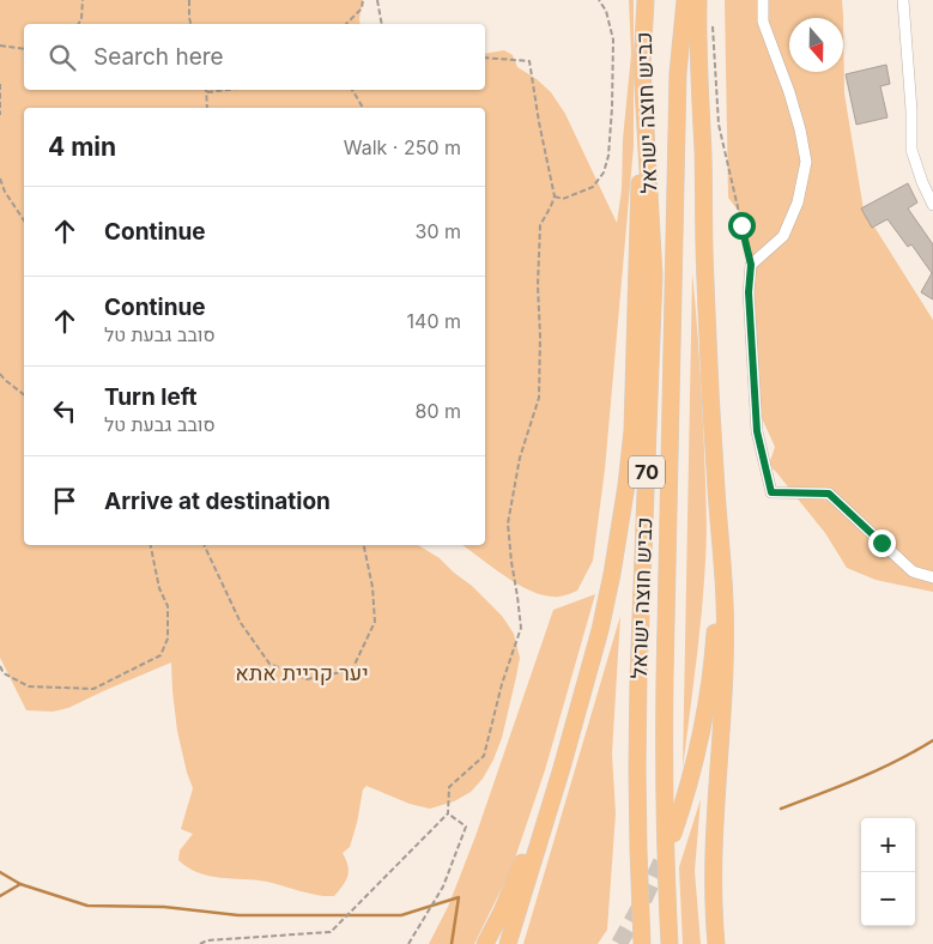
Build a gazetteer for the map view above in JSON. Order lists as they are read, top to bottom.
{
  "streets": {
    "highway": ["כביש חוצה ישראל", "70"]
  },
  "parks": ["יער קריית אתא"],
  "north": "bottom",
  "page": {
    "search": "Search here",
    "heading": ["4 min", "Walk · 250 m"],
    "list": [
      ["Continue", "30 m"],
      ["Continue", "סובב גבעת טל", "140 m"],
      ["Turn left", "סובב גבעת טל", "80 m"],
      "Arrive at destination"
    ],
    "map_buttons": ["+", "−"]
  }
}
